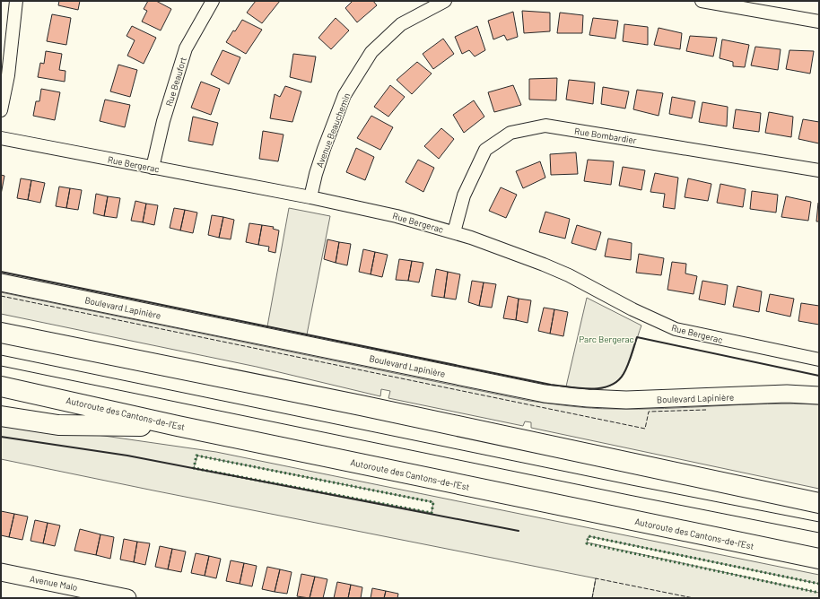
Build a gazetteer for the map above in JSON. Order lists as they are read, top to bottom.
{
  "streets": {
    "highway": ["Autoroute des Cantons-de-l'Est"],
    "main road": ["Boulevard Lapinière", "Avenue Malo"],
    "street": [
      "Rue Beaufort",
      "Avenue Beauchemin",
      "Rue Bombardier",
      "Rue Bergerac"
    ]
  },
  "crossings": [
    ["Rue Beaufort", "Rue Bergerac"],
    ["Avenue Beauchemin", "Rue Bergerac"],
    ["Rue Bombardier", "Rue Bergerac"]
  ],
  "parks": ["Parc Bergerac"]
}
